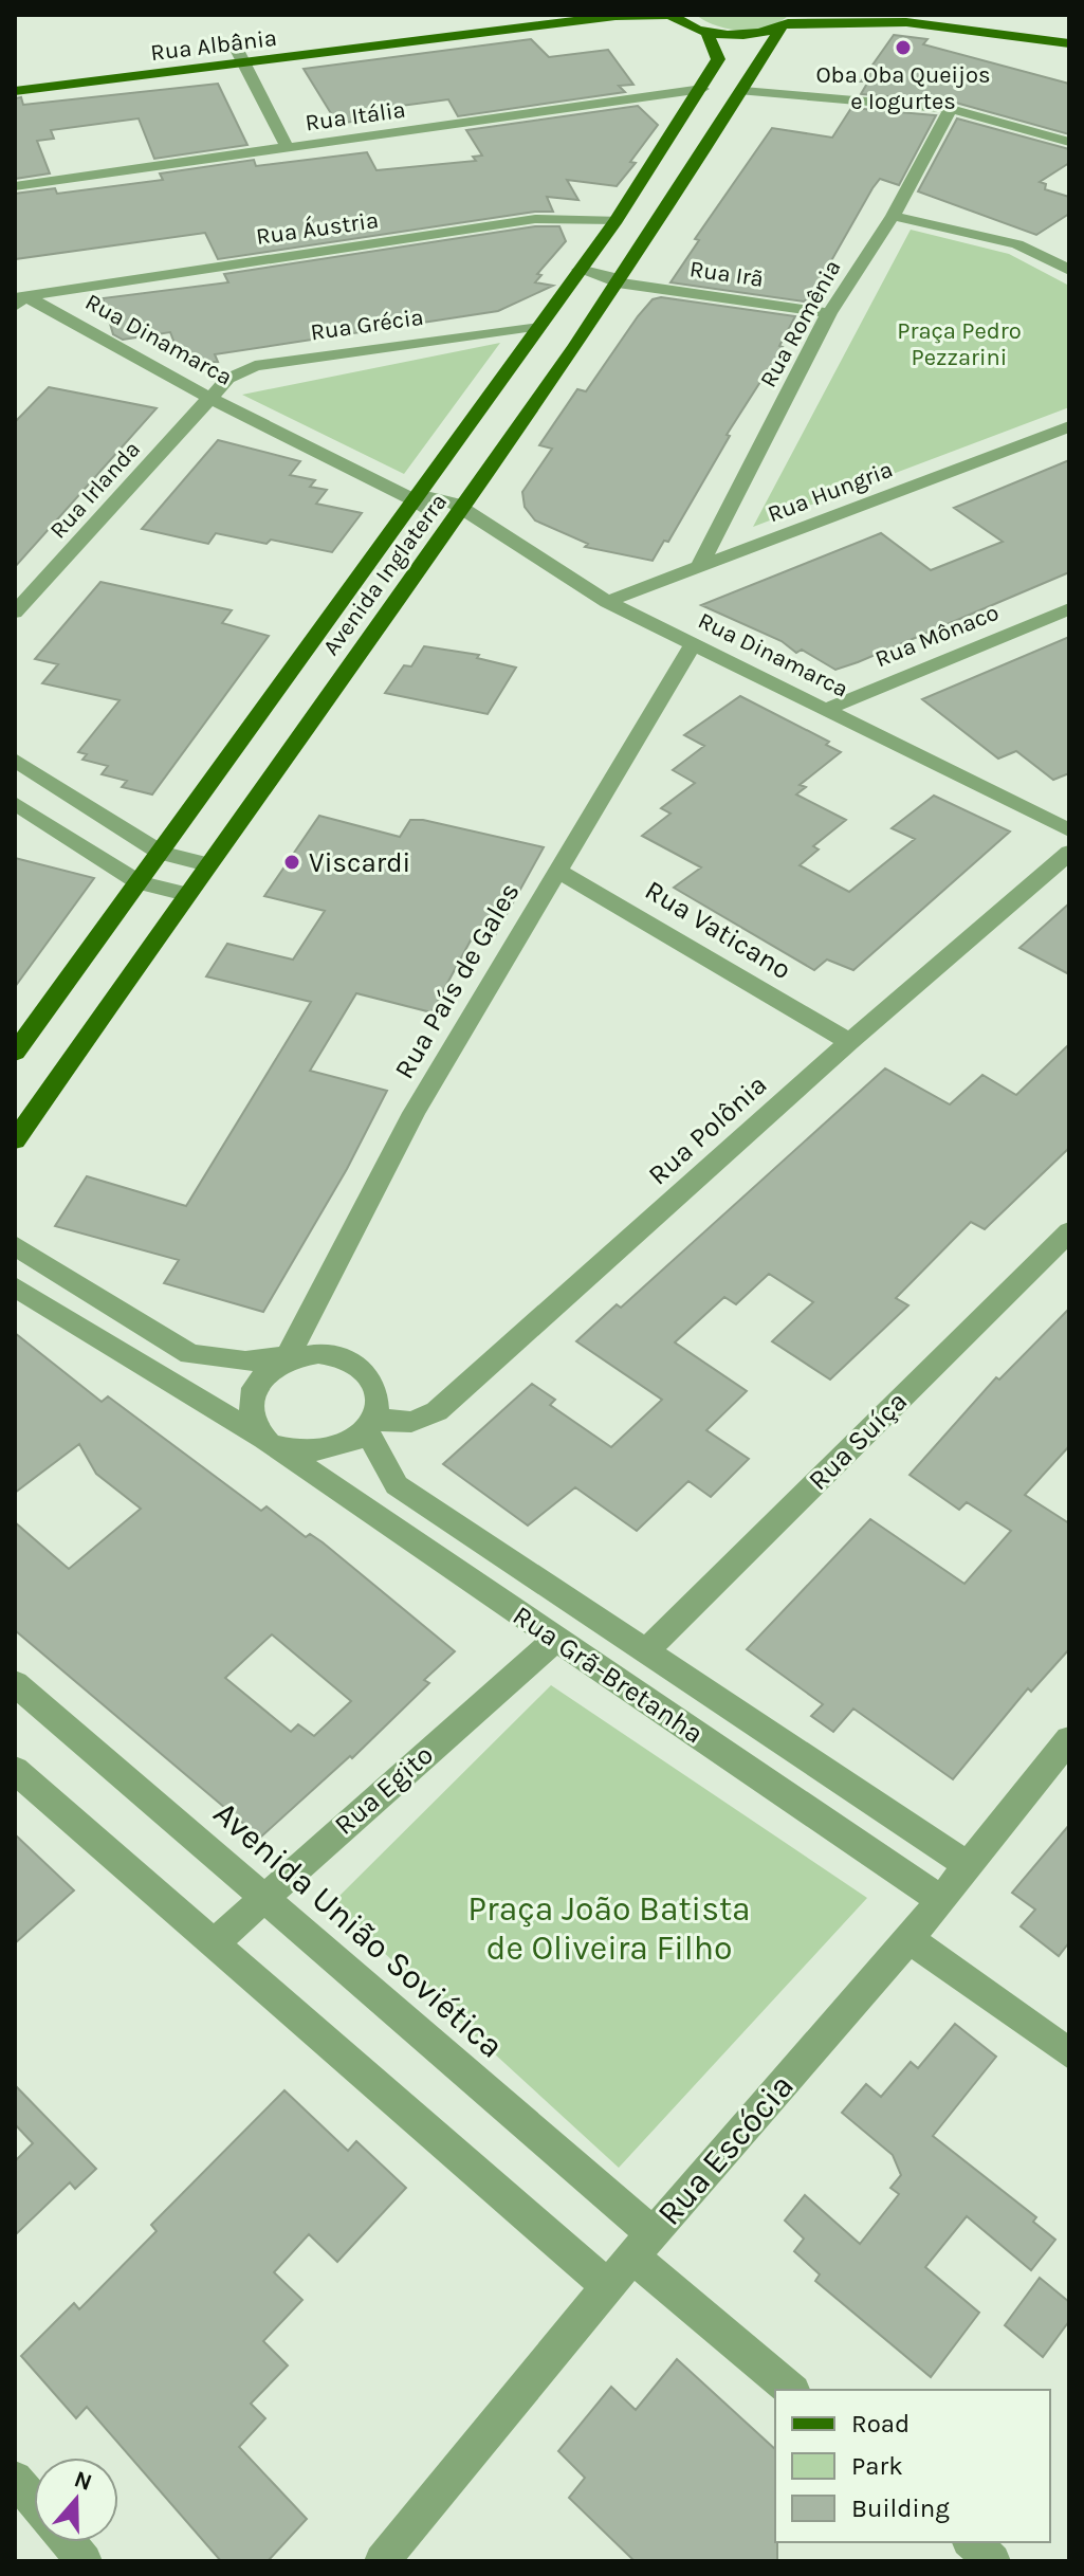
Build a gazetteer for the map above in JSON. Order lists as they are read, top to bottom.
{
  "streets": {
    "main road": ["Rua Albânia", "Avenida Inglaterra"],
    "street": [
      "Rua Itália",
      "Rua Áustria",
      "Rua Irã",
      "Rua Romênia",
      "Rua Grécia",
      "Rua Dinamarca",
      "Rua Irlanda",
      "Rua Hungria",
      "Rua Mônaco",
      "Rua Vaticano",
      "Rua País de Gales",
      "Rua Polônia",
      "Rua Suíça",
      "Rua Grã-Bretanha",
      "Rua Egito",
      "Avenida União Soviética",
      "Rua Escócia"
    ]
  },
  "crossings": [
    ["Rua Itália", "Rua Romênia"],
    ["Rua Itália", "Avenida Inglaterra"],
    ["Rua Áustria", "Rua Dinamarca"],
    ["Rua Áustria", "Avenida Inglaterra"],
    ["Rua Irã", "Rua Romênia"],
    ["Rua Irã", "Avenida Inglaterra"],
    ["Rua Romênia", "Rua Hungria"],
    ["Rua Grécia", "Rua Dinamarca"],
    ["Rua Grécia", "Rua Irlanda"],
    ["Rua Grécia", "Avenida Inglaterra"],
    ["Rua Dinamarca", "Rua Irlanda"],
    ["Rua Dinamarca", "Rua Hungria"],
    ["Rua Dinamarca", "Avenida Inglaterra"],
    ["Rua Dinamarca", "Rua Mônaco"],
    ["Rua Dinamarca", "Rua País de Gales"],
    ["Rua Vaticano", "Rua País de Gales"],
    ["Rua Vaticano", "Rua Polônia"],
    ["Rua País de Gales", "Rua Polônia"],
    ["Rua País de Gales", "Rua Grã-Bretanha"],
    ["Rua Polônia", "Rua Grã-Bretanha"],
    ["Rua Suíça", "Rua Grã-Bretanha"],
    ["Rua Grã-Bretanha", "Rua Egito"],
    ["Rua Grã-Bretanha", "Rua Escócia"],
    ["Rua Egito", "Avenida União Soviética"],
    ["Avenida União Soviética", "Rua Escócia"]
  ],
  "parks": ["Praça Pedro Pezzarini", "Praça João Batista de Oliveira Filho"],
  "places": ["Oba Oba Queijos e Iogurtes", "Viscardi"],
  "legend": ["Road", "Park", "Building"],
  "north": "top"
}
